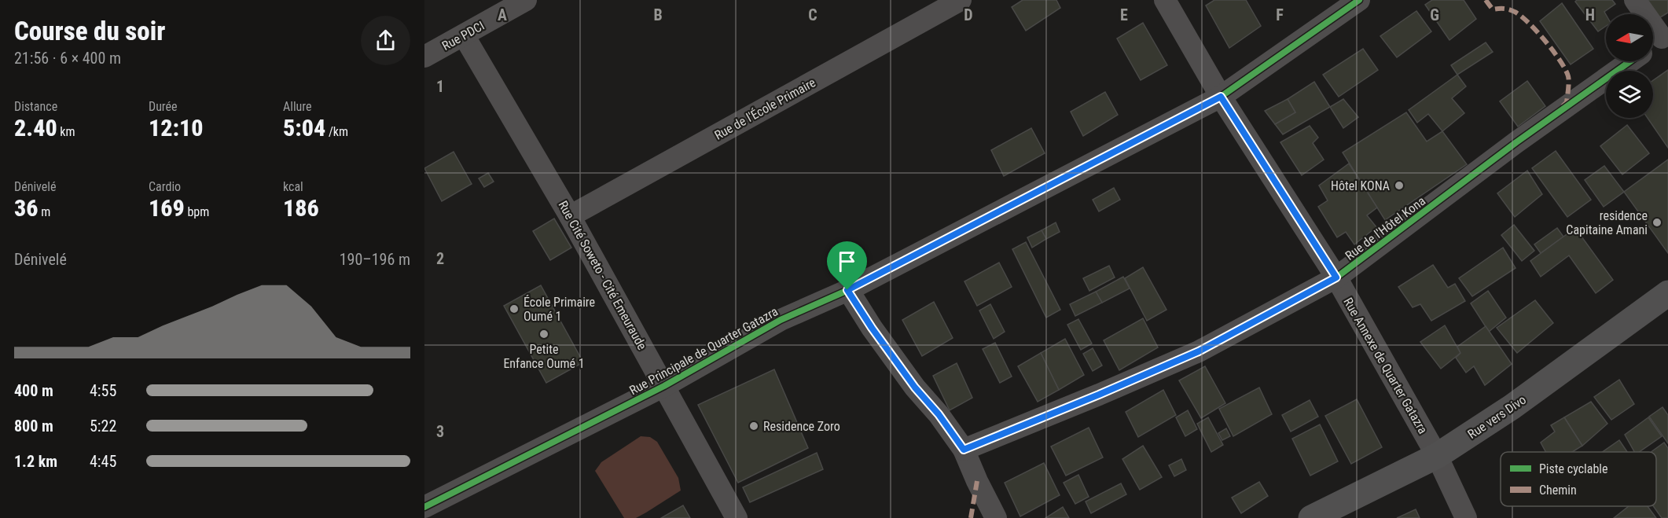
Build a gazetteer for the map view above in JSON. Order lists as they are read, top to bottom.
{
  "streets": {
    "main road": ["Rue vers Divo"],
    "street": [
      "Rue PDCI",
      "Rue de l'École Primaire",
      "Rue de l'Hôtel Kona",
      "Rue Cité Soweto - Cité Emeuraude",
      "Rue Principale de Quarter Gatazra",
      "Rue Annexe de Quarter Gatazra"
    ]
  },
  "crossings": [
    ["Rue PDCI", "Rue Cité Soweto - Cité Emeuraude"],
    ["Rue de l'École Primaire", "Rue Cité Soweto - Cité Emeuraude"],
    ["Rue de l'Hôtel Kona", "Rue Annexe de Quarter Gatazra"],
    ["Rue Cité Soweto - Cité Emeuraude", "Rue Principale de Quarter Gatazra"],
    ["Rue Principale de Quarter Gatazra", "Rue Annexe de Quarter Gatazra"],
    ["Rue Annexe de Quarter Gatazra", "Rue vers Divo"]
  ],
  "places": [
    "Hôtel KONA",
    "residence Capitaine Amani",
    "École Primaire Oumé 1",
    "Petite Enfance Oumé 1",
    "Residence Zoro"
  ],
  "legend": ["Piste cyclable", "Chemin"],
  "north": "left",
  "page": {
    "heading": ["Course du soir", "21:56 · 6 × 400 m"],
    "stats": [
      ["Distance", "2.40 km"],
      ["Durée", "12:10"],
      ["Allure", "5:04 /km"],
      ["Dénivelé", "36 m"],
      ["Cardio", "169 bpm"],
      ["kcal", "186"]
    ],
    "chart": ["Dénivelé", "190–196 m"],
    "list": [
      {
        "name": "400 m",
        "note": "4:55"
      },
      {
        "name": "800 m",
        "note": "5:22"
      },
      {
        "name": "1.2 km",
        "note": "4:45"
      }
    ]
  },
  "grid": {
    "columns": [
      "A",
      "B",
      "C",
      "D",
      "E",
      "F",
      "G",
      "H"
    ],
    "rows": ["1", "2", "3"]
  }
}
